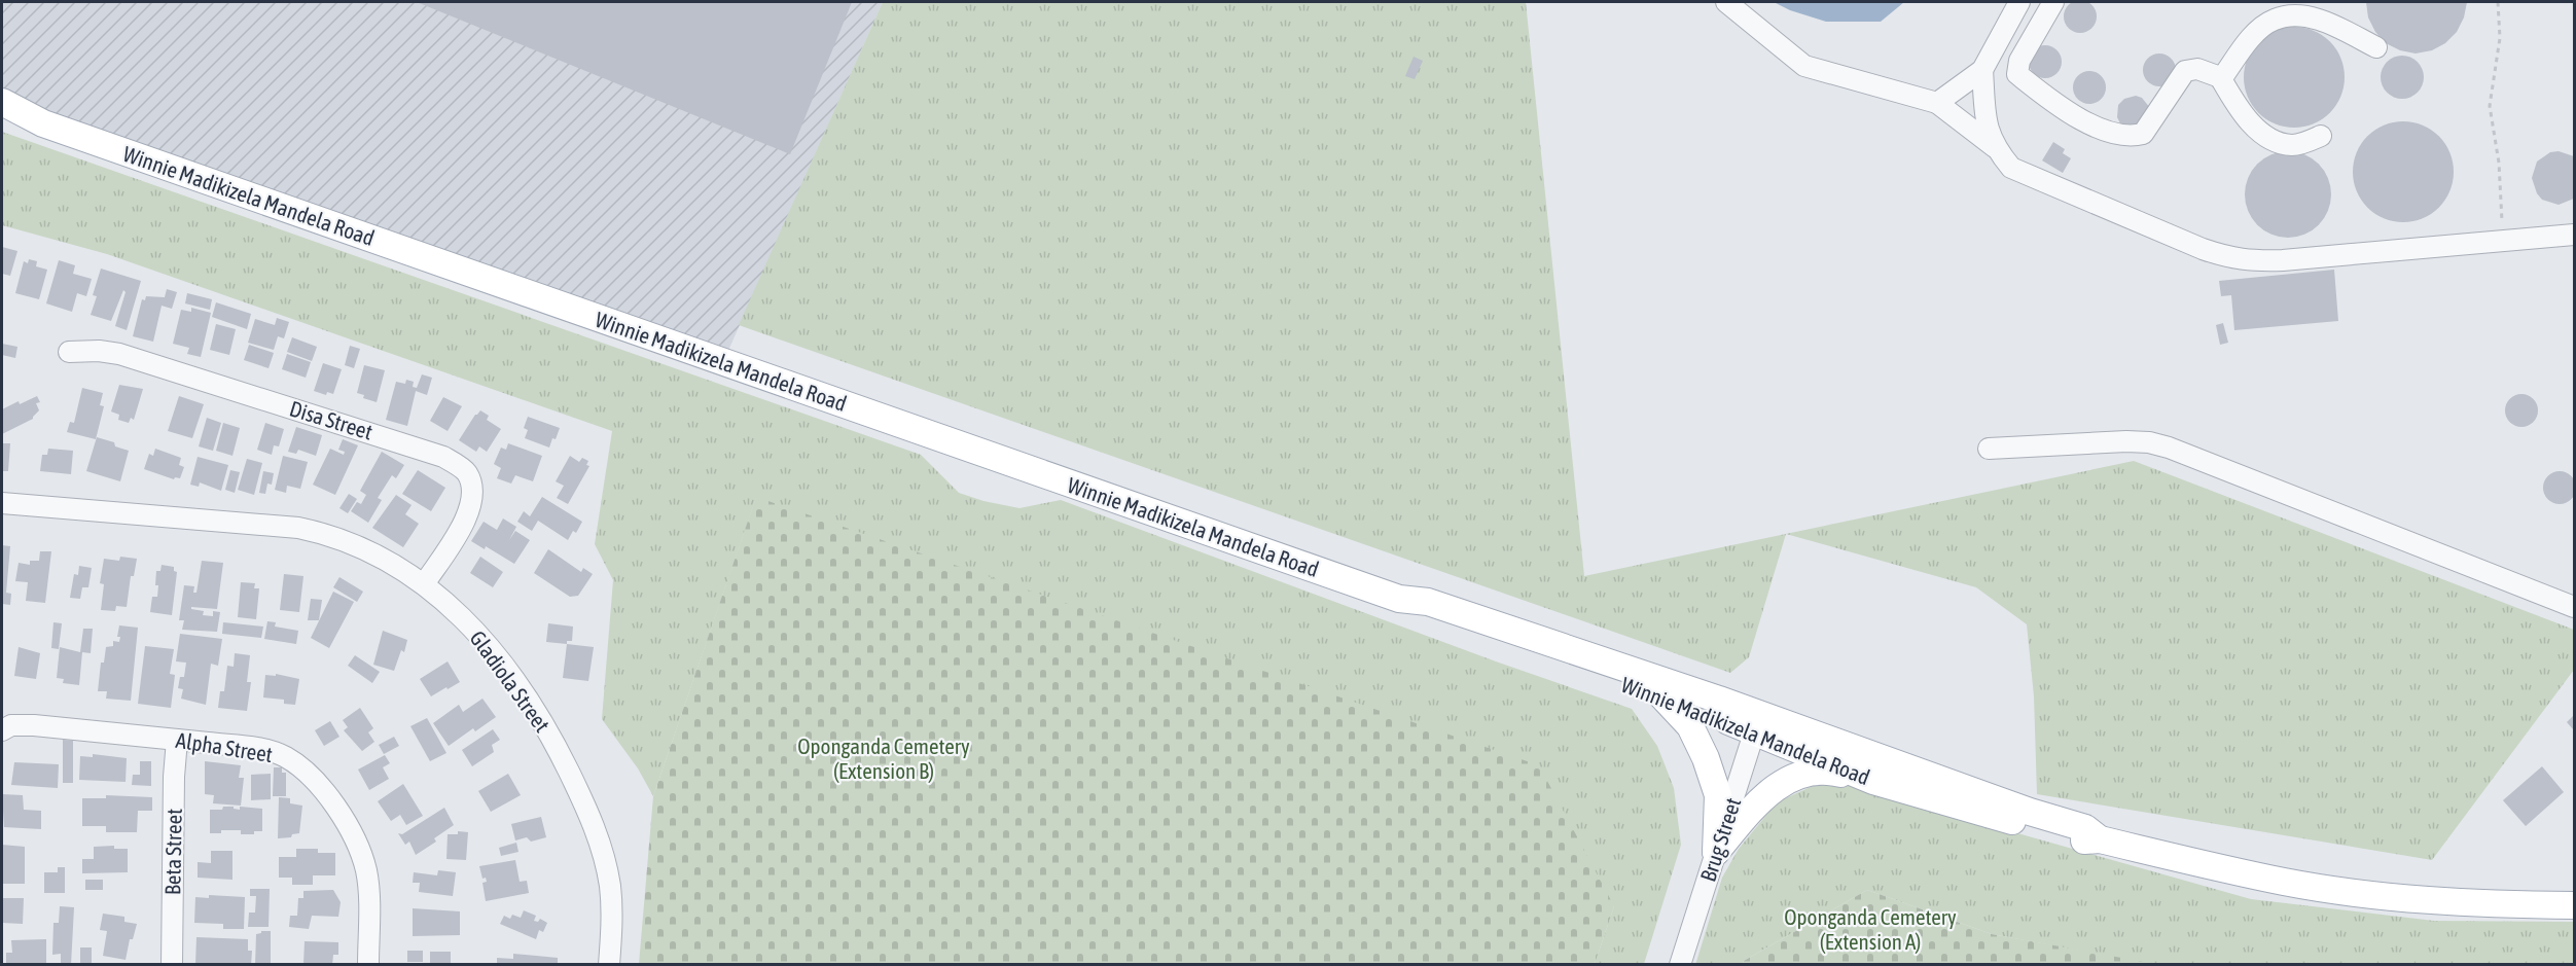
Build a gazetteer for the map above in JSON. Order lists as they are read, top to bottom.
{
  "streets": {
    "main road": ["Winnie Madikizela Mandela Road"],
    "street": [
      "Disa Street",
      "Gladiola Street",
      "Alpha Street",
      "Brug Street",
      "Beta Street"
    ]
  },
  "crossings": [
    ["Winnie Madikizela Mandela Road", "Brug Street"],
    ["Disa Street", "Gladiola Street"],
    ["Alpha Street", "Beta Street"]
  ],
  "parks": ["Oponganda Cemetery (Extension B)", "Oponganda Cemetery (Extension A)"]
}
